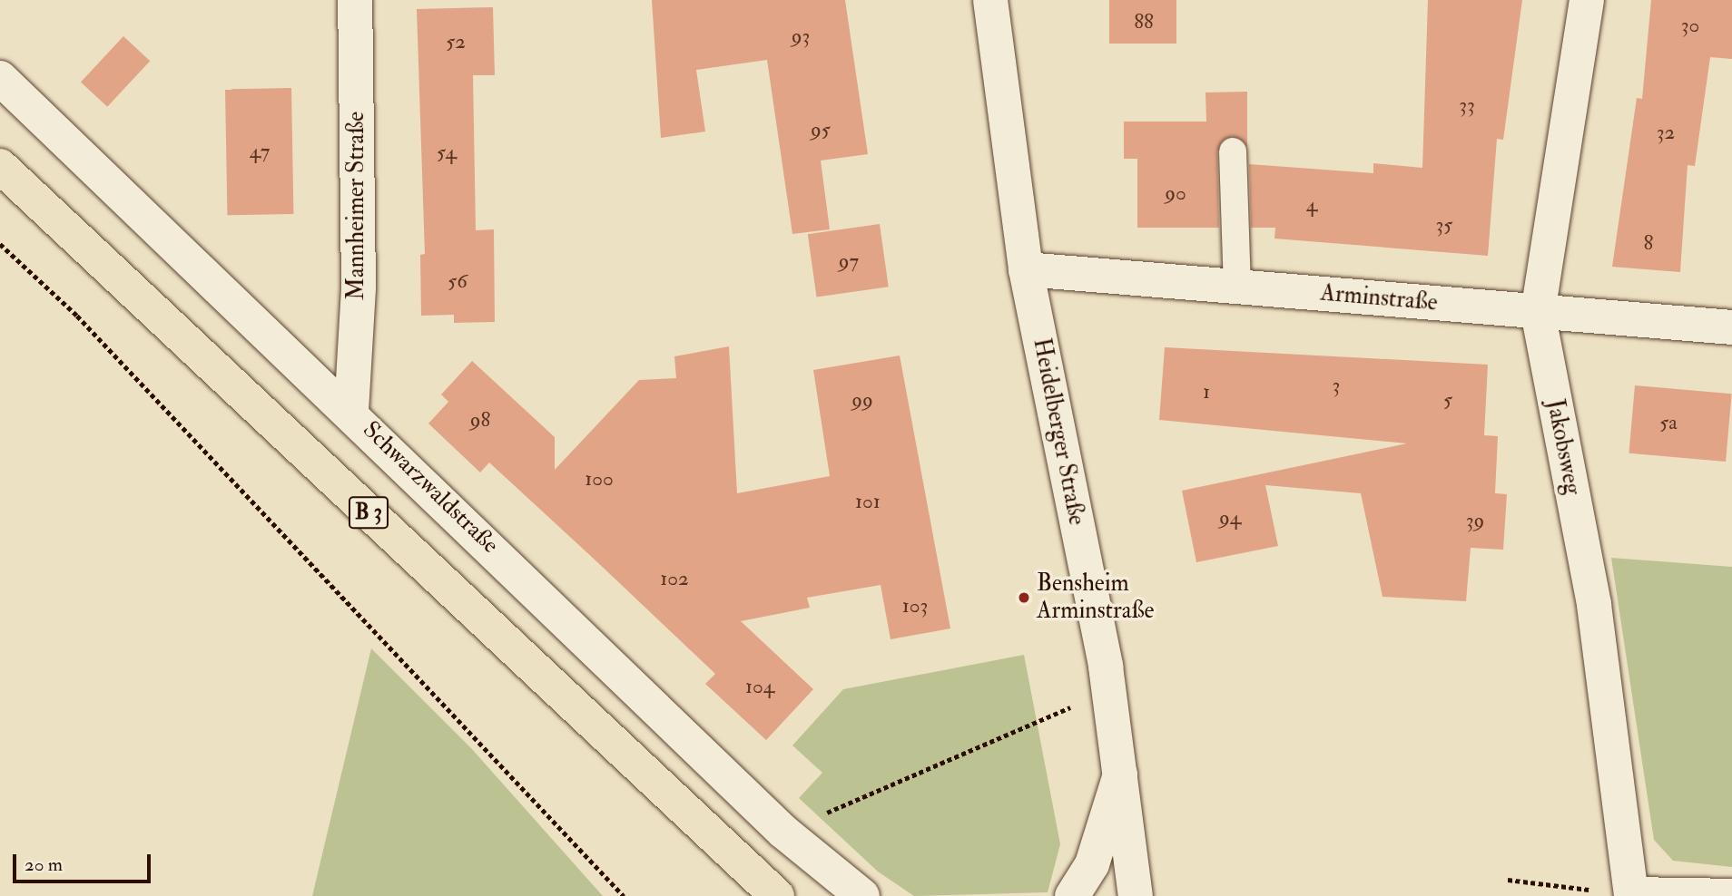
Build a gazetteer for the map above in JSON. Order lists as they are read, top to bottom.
{
  "streets": {
    "main road": ["B 3"],
    "street": [
      "Mannheimer Straße",
      "Arminstraße",
      "Heidelberger Straße",
      "Jakobsweg",
      "Schwarzwaldstraße"
    ]
  },
  "crossings": [
    ["Mannheimer Straße", "Schwarzwaldstraße"],
    ["Arminstraße", "Heidelberger Straße"],
    ["Arminstraße", "Jakobsweg"]
  ],
  "places": ["Bensheim Arminstraße"],
  "house_numbers": [
    "88",
    "30",
    "93",
    "52",
    "33",
    "95",
    "32",
    "47",
    "54",
    "90",
    "4",
    "35",
    "8",
    "97",
    "56",
    "3",
    "1",
    "99",
    "5",
    "98",
    "5a",
    "100",
    "101",
    "94",
    "39",
    "102",
    "103",
    "104"
  ],
  "scale_bar": "20 m"
}
